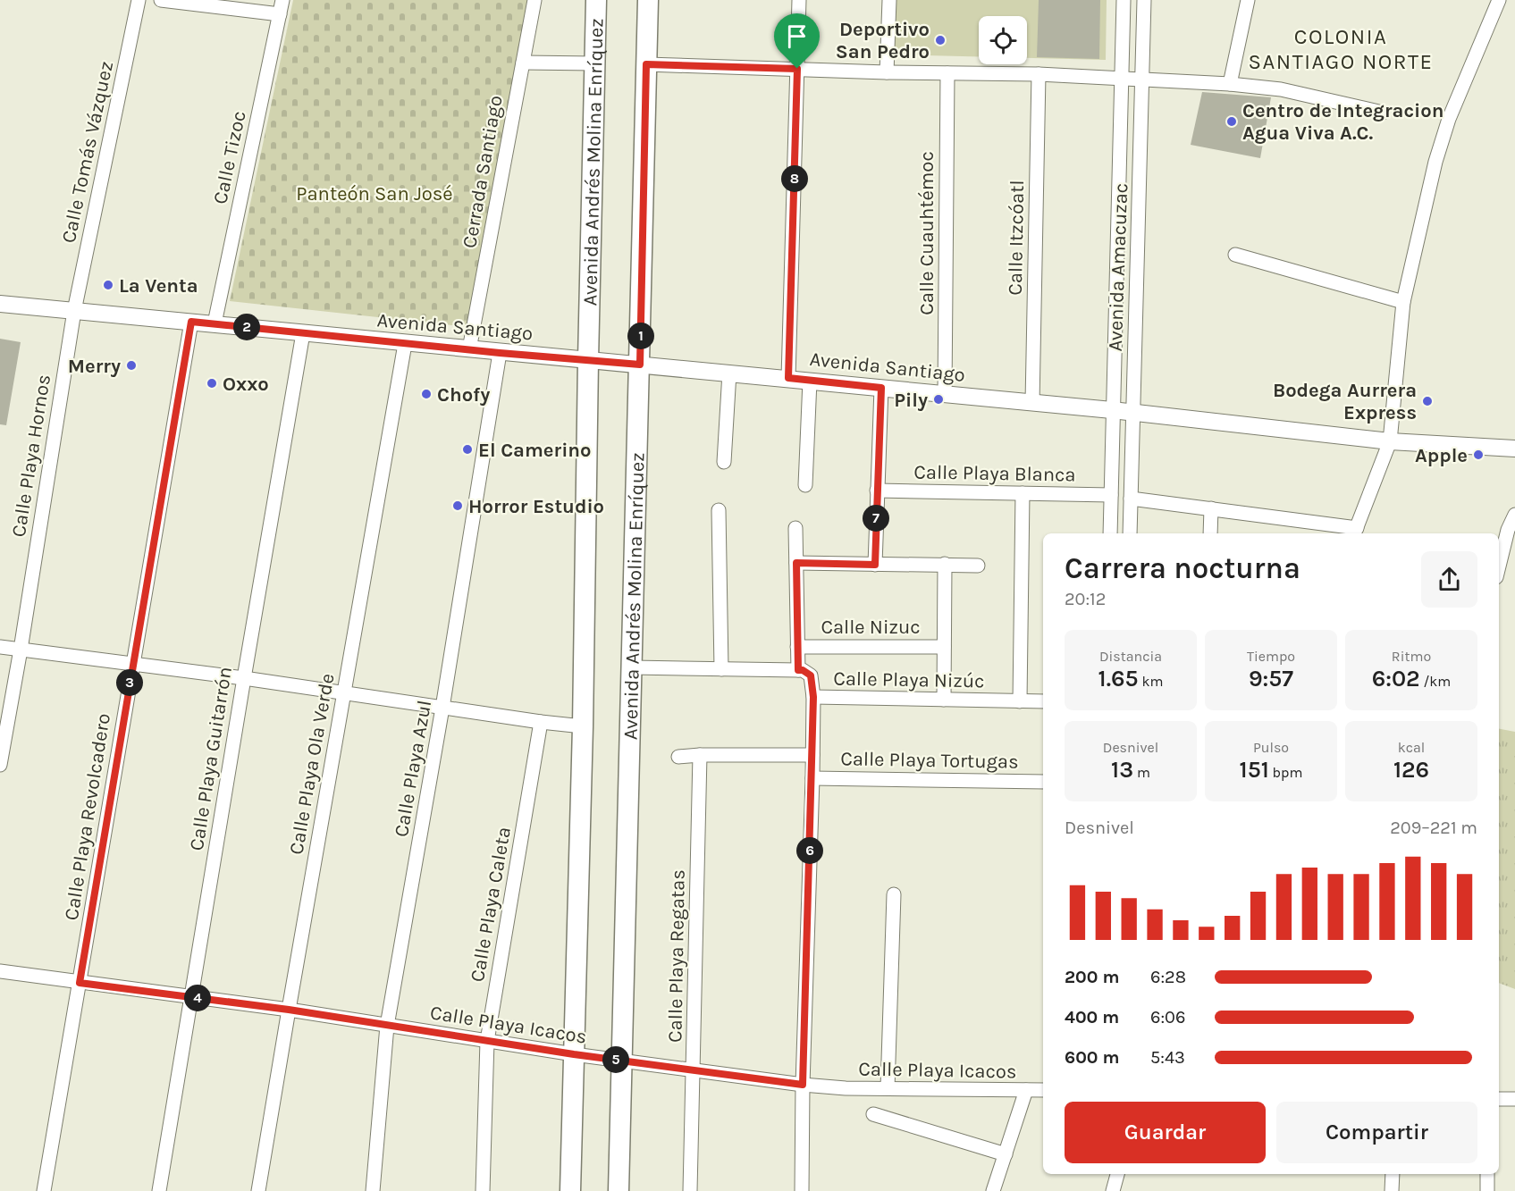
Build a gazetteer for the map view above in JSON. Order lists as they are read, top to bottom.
{
  "streets": {
    "main road": ["Avenida Andrés Molina Enríquez"],
    "street": [
      "Calle Tomás Vázquez",
      "Calle Tizoc",
      "Cerrada Santiago",
      "Calle Cuauhtémoc",
      "Calle Itzcóatl",
      "Avenida Amacuzac",
      "Avenida Santiago",
      "Calle Playa Hornos",
      "Calle Playa Blanca",
      "Calle Nizuc",
      "Calle Playa Nizúc",
      "Calle Playa Guitarrón",
      "Calle Playa Tortugas",
      "Calle Playa Ola Verde",
      "Calle Playa Azul",
      "Calle Playa Revolcadero",
      "Calle Playa Caleta",
      "Calle Playa Regatas",
      "Calle Playa Icacos"
    ]
  },
  "crossings": [
    ["Calle Tomás Vázquez", "Avenida Santiago"],
    ["Calle Tomás Vázquez", "Calle Playa Hornos"],
    ["Calle Tizoc", "Avenida Santiago"],
    ["Avenida Andrés Molina Enríquez", "Avenida Santiago"],
    ["Avenida Andrés Molina Enríquez", "Calle Playa Icacos"],
    ["Cerrada Santiago", "Avenida Santiago"],
    ["Calle Cuauhtémoc", "Avenida Santiago"],
    ["Calle Itzcóatl", "Avenida Santiago"],
    ["Avenida Amacuzac", "Avenida Santiago"],
    ["Avenida Amacuzac", "Calle Playa Blanca"],
    ["Avenida Santiago", "Calle Playa Hornos"],
    ["Avenida Santiago", "Calle Playa Guitarrón"],
    ["Avenida Santiago", "Calle Playa Ola Verde"],
    ["Avenida Santiago", "Calle Playa Azul"],
    ["Avenida Santiago", "Calle Playa Revolcadero"],
    ["Calle Playa Guitarrón", "Calle Playa Icacos"],
    ["Calle Playa Ola Verde", "Calle Playa Icacos"],
    ["Calle Playa Azul", "Calle Playa Icacos"],
    ["Calle Playa Revolcadero", "Calle Playa Icacos"],
    ["Calle Playa Caleta", "Calle Playa Icacos"],
    ["Calle Playa Regatas", "Calle Playa Icacos"]
  ],
  "districts": ["COLONIA SANTIAGO NORTE"],
  "parks": ["Panteón San José"],
  "places": [
    "Deportivo San Pedro",
    "Centro de Integracion Agua Viva A.C.",
    "La Venta",
    "Merry",
    "Oxxo",
    "Chofy",
    "Pily",
    "Bodega Aurrera Express",
    "El Camerino",
    "Apple",
    "Horror Estudio"
  ],
  "page": {
    "pins": [
      "8",
      "2",
      "1",
      "7",
      "3",
      "6",
      "4",
      "5"
    ],
    "heading": ["Carrera nocturna", "20:12"],
    "stats": [
      ["Distancia", "1.65 km"],
      ["Tiempo", "9:57"],
      ["Ritmo", "6:02 /km"],
      ["Desnivel", "13 m"],
      ["Pulso", "151 bpm"],
      ["kcal", "126"]
    ],
    "chart": ["Desnivel", "209–221 m"],
    "list": [
      {
        "name": "200 m",
        "note": "6:28"
      },
      {
        "name": "400 m",
        "note": "6:06"
      },
      {
        "name": "600 m",
        "note": "5:43"
      }
    ],
    "buttons": ["Guardar", "Compartir"]
  }
}
